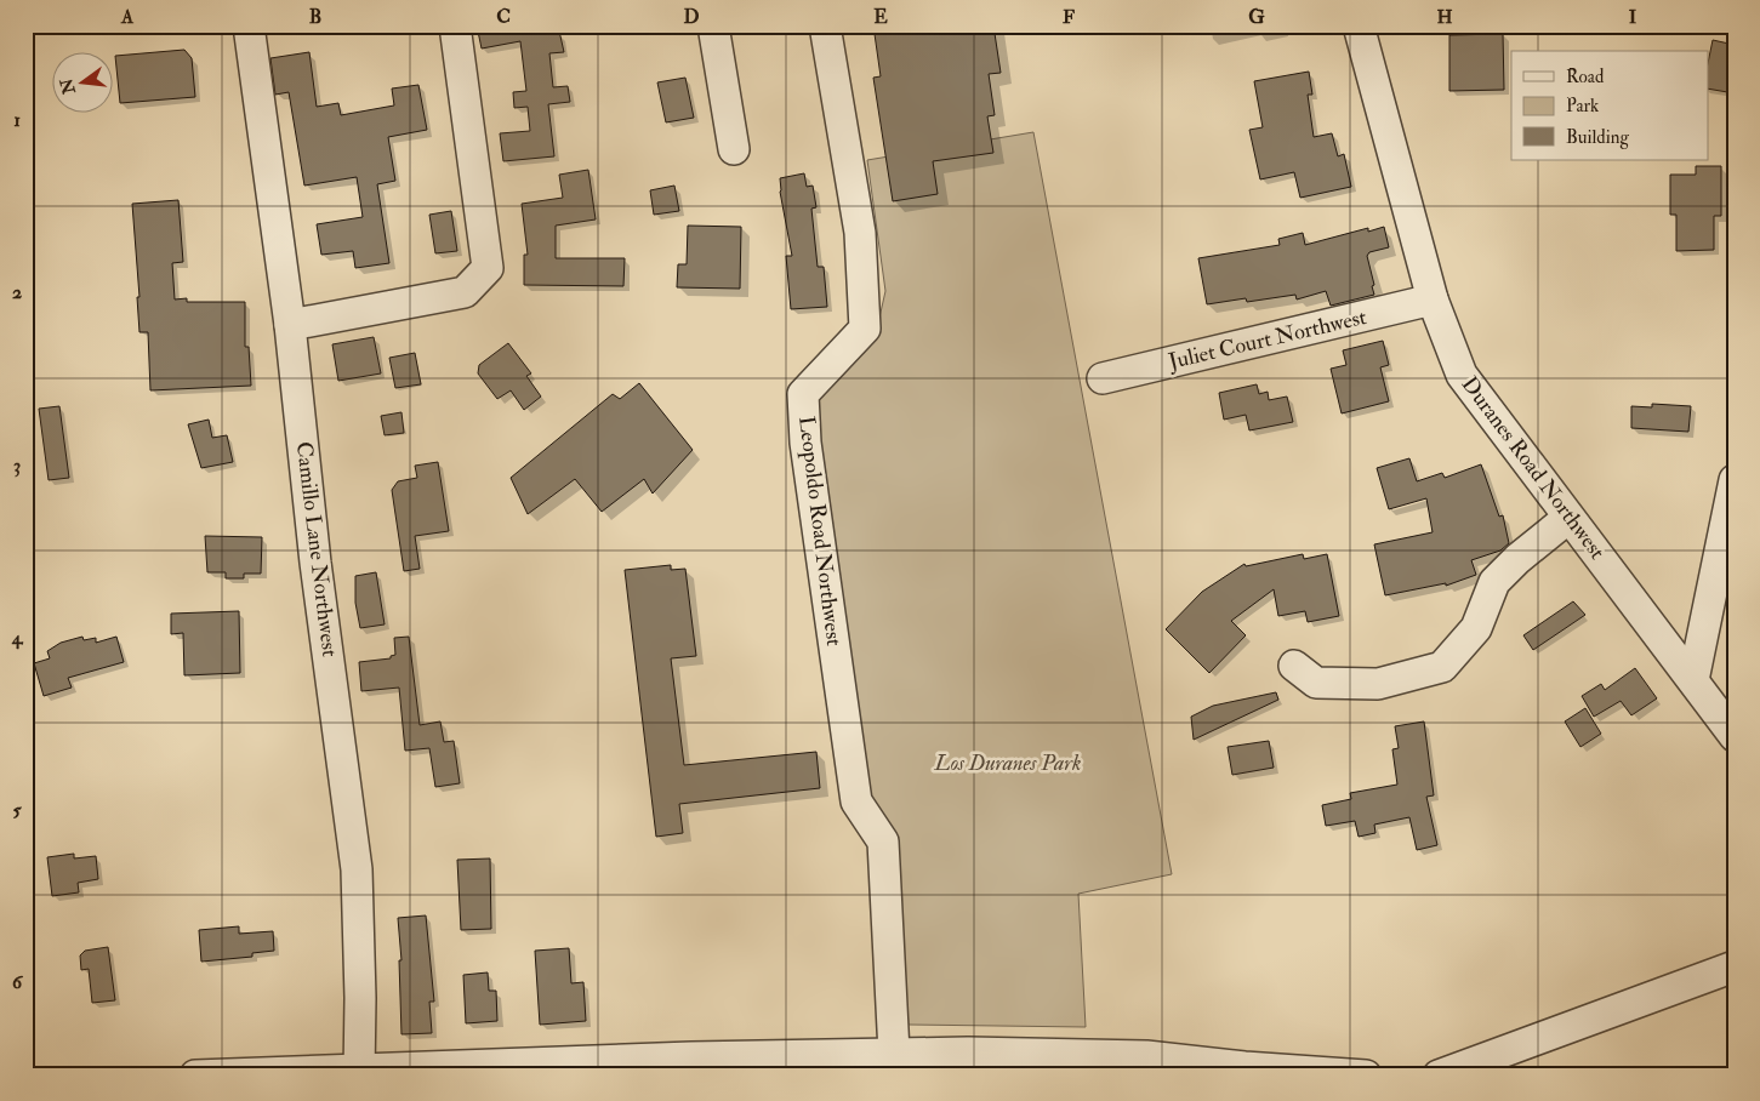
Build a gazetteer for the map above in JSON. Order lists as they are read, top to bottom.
{
  "streets": {
    "street": [
      "Juliet Court Northwest",
      "Duranes Road Northwest",
      "Leopoldo Road Northwest",
      "Camillo Lane Northwest"
    ]
  },
  "crossings": [
    ["Juliet Court Northwest", "Duranes Road Northwest"]
  ],
  "parks": ["Los Duranes Park"],
  "legend": ["Road", "Park", "Building"],
  "north": "left",
  "grid": {
    "columns": [
      "A",
      "B",
      "C",
      "D",
      "E",
      "F",
      "G",
      "H",
      "I"
    ],
    "rows": [
      "1",
      "2",
      "3",
      "4",
      "5",
      "6"
    ]
  }
}
